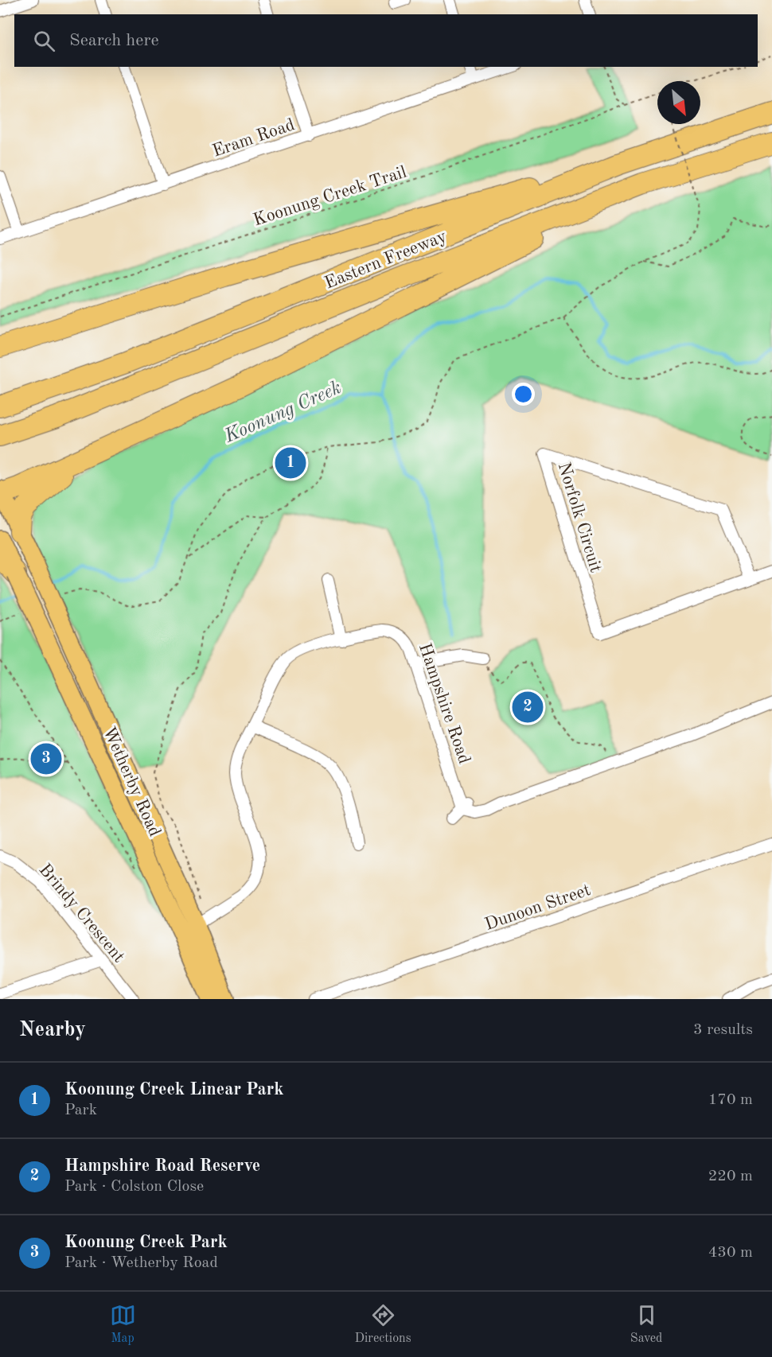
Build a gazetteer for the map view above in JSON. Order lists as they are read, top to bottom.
{
  "streets": {
    "highway": ["Eastern Freeway"],
    "main road": ["Wetherby Road"],
    "street": [
      "Eram Road",
      "Norfolk Circuit",
      "Hampshire Road",
      "Dunoon Street",
      "Brindy Crescent"
    ],
    "path": ["Koonung Creek Trail"]
  },
  "crossings": [
    ["Hampshire Road", "Wetherby Road"]
  ],
  "water": ["Koonung Creek"],
  "north": "bottom right",
  "page": {
    "search": "Search here",
    "pins": ["1", "2", "3"],
    "heading": ["Nearby", "3 results"],
    "list": [
      {
        "mark": "1",
        "name": "Koonung Creek Linear Park",
        "note": "Park",
        "value": "170 m"
      },
      {
        "mark": "2",
        "name": "Hampshire Road Reserve",
        "note": "Park · Colston Close",
        "value": "220 m"
      },
      {
        "mark": "3",
        "name": "Koonung Creek Park",
        "note": "Park · Wetherby Road",
        "value": "430 m"
      }
    ],
    "nav": ["Map", "Directions", "Saved"]
  }
}
